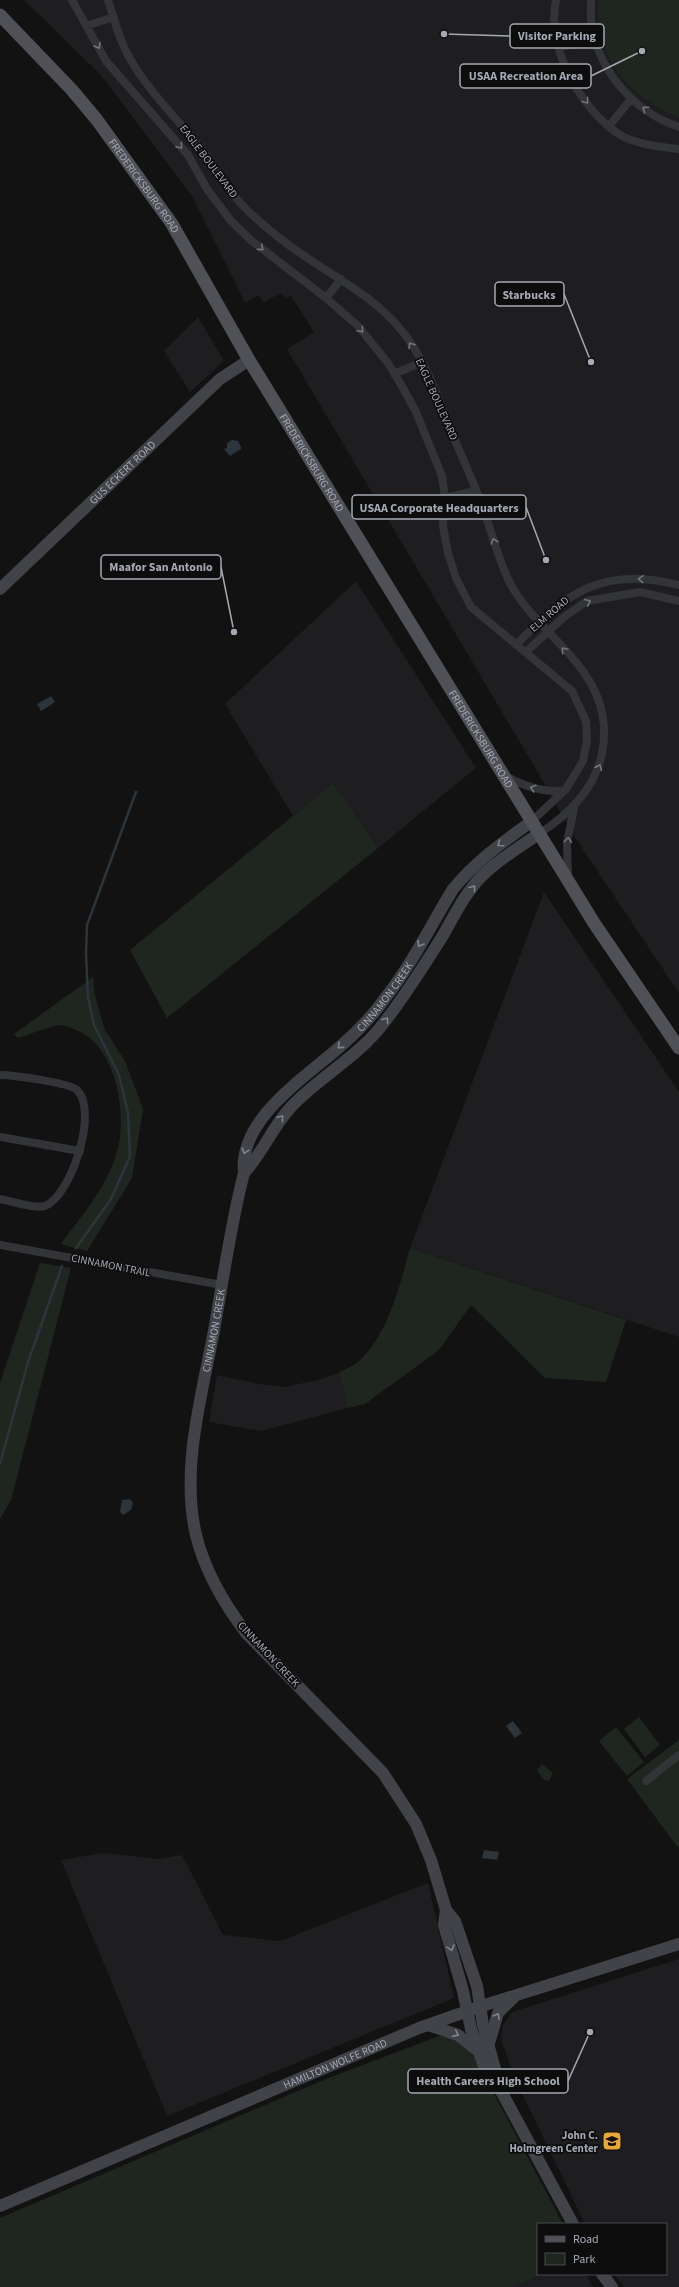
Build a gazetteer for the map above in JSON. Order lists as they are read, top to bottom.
{
  "streets": {
    "main road": ["FREDERICKSBURG ROAD"],
    "street": [
      "EAGLE BOULEVARD",
      "GUS ECKERT ROAD",
      "ELM ROAD",
      "CINNAMON CREEK",
      "CINNAMON TRAIL",
      "HAMILTON WOLFE ROAD"
    ]
  },
  "crossings": [
    ["EAGLE BOULEVARD", "FREDERICKSBURG ROAD"],
    ["EAGLE BOULEVARD", "ELM ROAD"],
    ["EAGLE BOULEVARD", "CINNAMON CREEK"],
    ["FREDERICKSBURG ROAD", "GUS ECKERT ROAD"],
    ["FREDERICKSBURG ROAD", "CINNAMON CREEK"],
    ["CINNAMON CREEK", "CINNAMON TRAIL"],
    ["CINNAMON CREEK", "HAMILTON WOLFE ROAD"]
  ],
  "places": {
    "other": [
      "Visitor Parking",
      "USAA Recreation Area",
      "Starbucks",
      "USAA Corporate Headquarters",
      "Maafor San Antonio",
      "Health Careers High School"
    ],
    "school or university": ["John C. Holmgreen Center"]
  },
  "legend": ["Road", "Park"]
}
